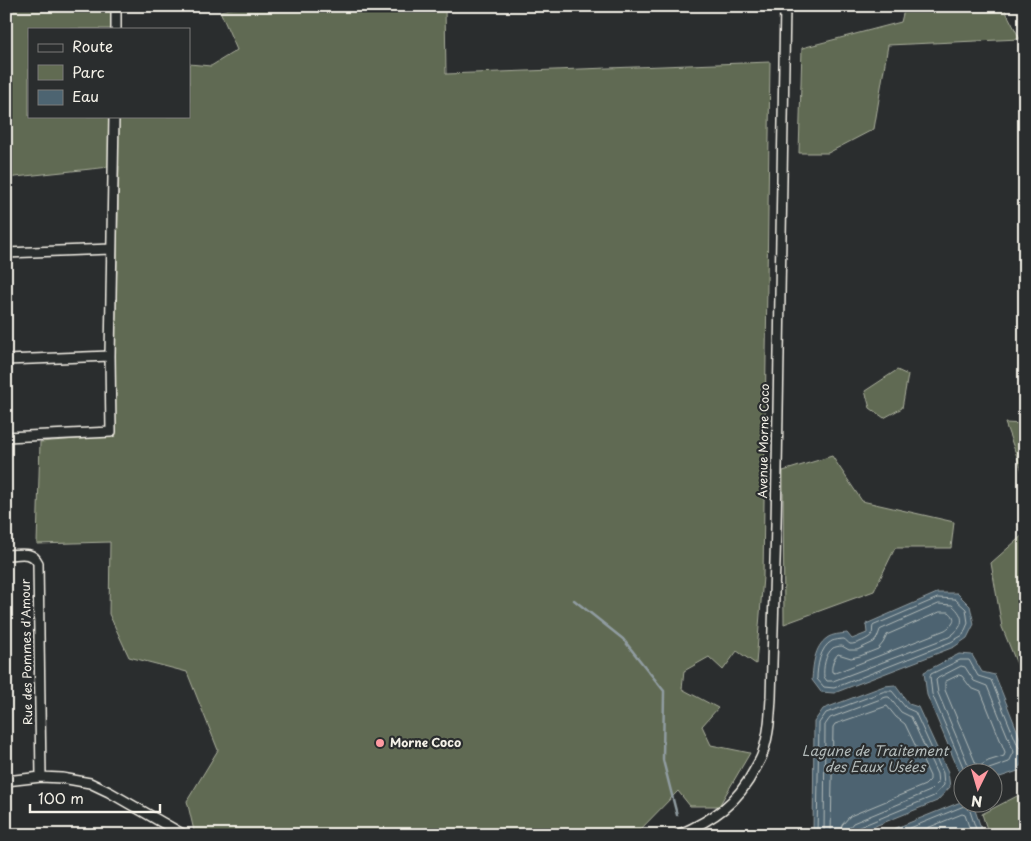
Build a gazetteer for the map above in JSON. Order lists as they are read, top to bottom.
{
  "streets": {
    "street": ["Avenue Morne Coco", "Rue des Pommes d'Amour"]
  },
  "water": ["Lagune de Traitement des Eaux Usées"],
  "places": ["Morne Coco"],
  "legend": ["Route", "Parc", "Eau"],
  "scale_bar": "100 m",
  "north": "bottom"
}
